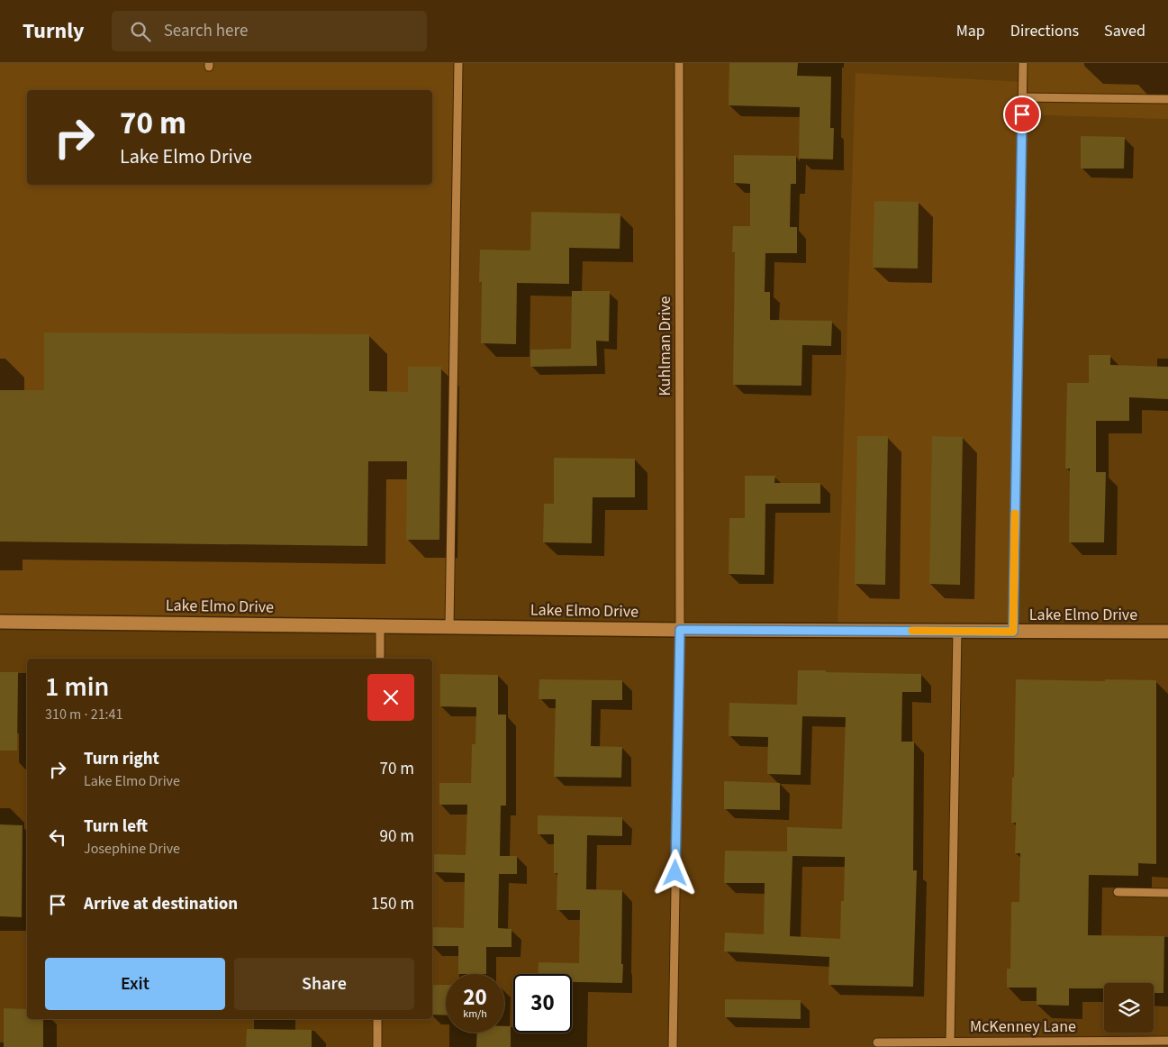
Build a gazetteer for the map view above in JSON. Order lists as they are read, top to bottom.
{
  "streets": {
    "main road": ["Lake Elmo Drive"],
    "street": ["Kuhlman Drive", "McKenney Lane"]
  },
  "crossings": [
    ["Kuhlman Drive", "Lake Elmo Drive"]
  ],
  "page": {
    "header": "Turnly",
    "search": "Search here",
    "nav": ["Map", "Directions", "Saved"],
    "turn": ["70 m", "Lake Elmo Drive"],
    "heading": ["1 min", "310 m · 21:41"],
    "list": [
      {
        "name": "Turn right",
        "note": "Lake Elmo Drive",
        "value": "70 m"
      },
      {
        "name": "Turn left",
        "note": "Josephine Drive",
        "value": "90 m"
      },
      {
        "name": "Arrive at destination",
        "value": "150 m"
      }
    ],
    "buttons": ["Exit", "Share"],
    "speed": "20 km/h",
    "limit": "30"
  }
}
